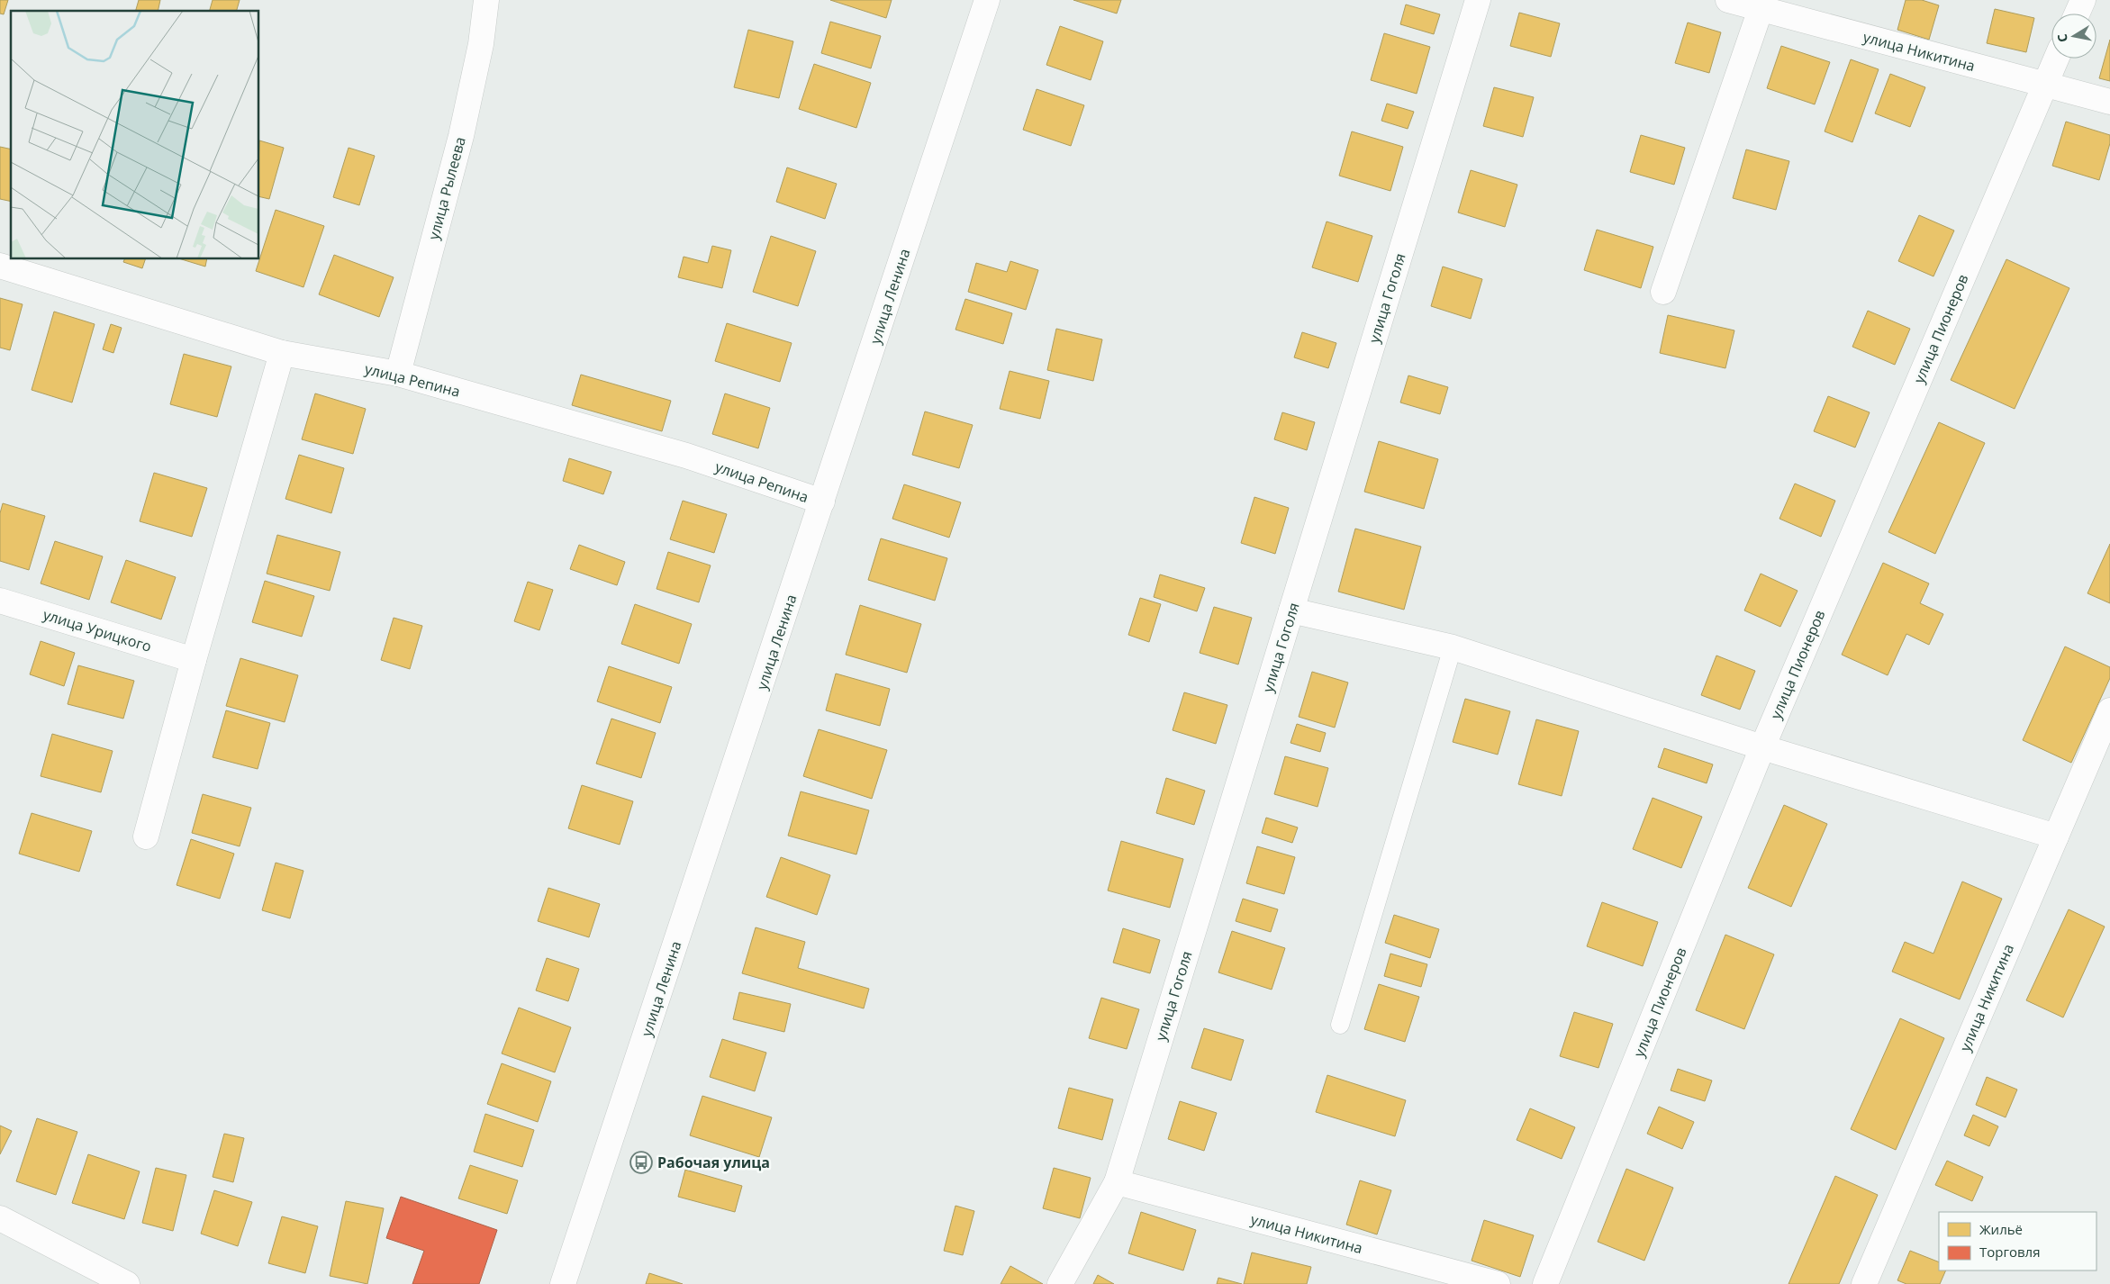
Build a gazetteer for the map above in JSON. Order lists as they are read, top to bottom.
{
  "streets": {
    "street": [
      "улица Никитина",
      "улица Рылеева",
      "улица Ленина",
      "улица Гоголя",
      "улица Пионеров",
      "улица Репина",
      "улица Урицкого"
    ]
  },
  "crossings": [
    ["улица Никитина", "улица Гоголя"],
    ["улица Никитина", "улица Пионеров"],
    ["улица Рылеева", "улица Репина"],
    ["улица Ленина", "улица Репина"]
  ],
  "places": {
    "bus stop": ["Рабочая улица"]
  },
  "legend": ["Жильё", "Торговля"],
  "north": "left"
}
